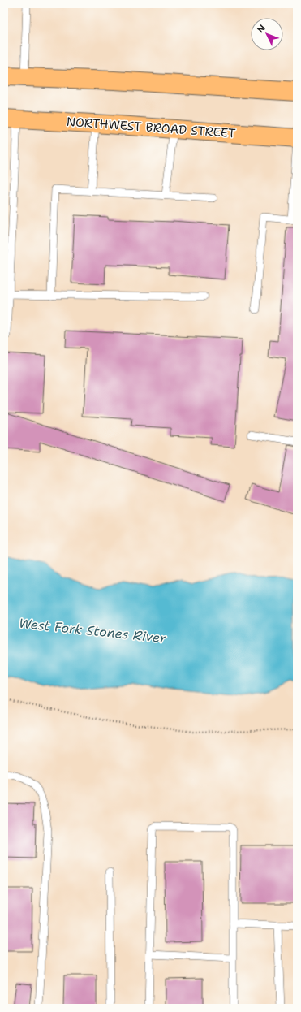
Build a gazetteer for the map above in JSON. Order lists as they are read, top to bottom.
{
  "streets": {
    "main road": ["NORTHWEST BROAD STREET"]
  },
  "water": ["West Fork Stones River"],
  "north": "top left"
}
